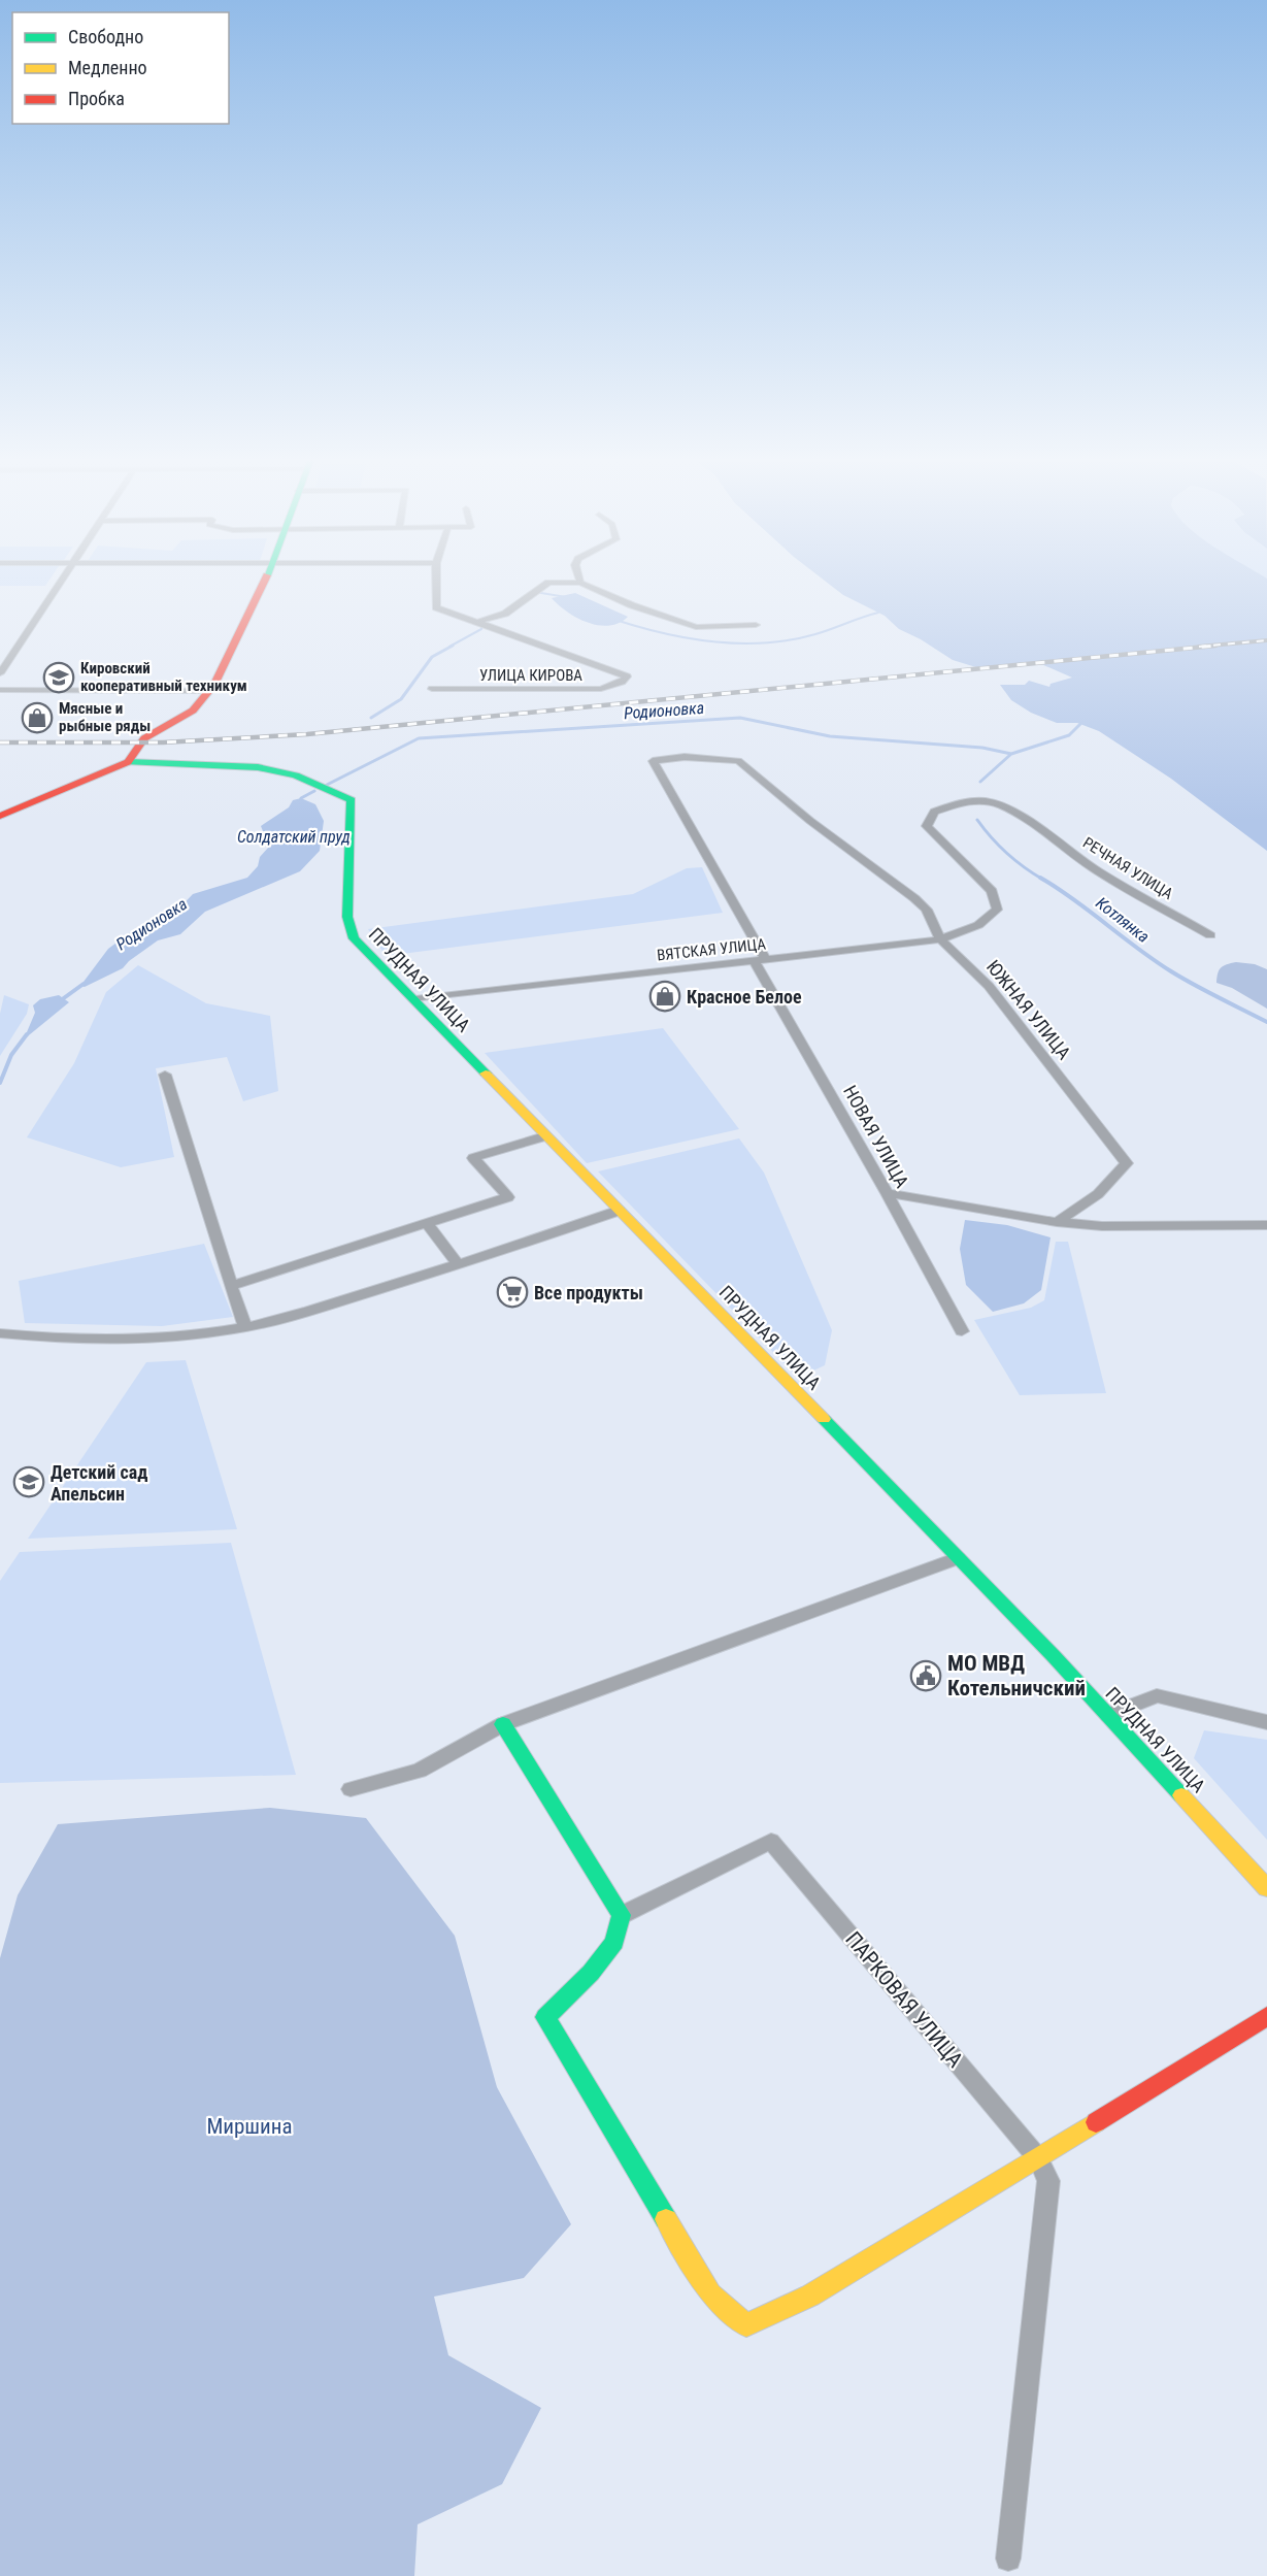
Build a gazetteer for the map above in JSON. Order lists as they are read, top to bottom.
{
  "streets": {
    "street": [
      "УЛИЦА КИРОВА",
      "РЕЧНАЯ УЛИЦА",
      "ВЯТСКАЯ УЛИЦА",
      "ПРУДНАЯ УЛИЦА",
      "ЮЖНАЯ УЛИЦА",
      "НОВАЯ УЛИЦА",
      "ПАРКОВАЯ УЛИЦА"
    ]
  },
  "crossings": [
    ["РЕЧНАЯ УЛИЦА", "ВЯТСКАЯ УЛИЦА"],
    ["ВЯТСКАЯ УЛИЦА", "ПРУДНАЯ УЛИЦА"],
    ["ВЯТСКАЯ УЛИЦА", "ЮЖНАЯ УЛИЦА"],
    ["ВЯТСКАЯ УЛИЦА", "НОВАЯ УЛИЦА"],
    ["ЮЖНАЯ УЛИЦА", "НОВАЯ УЛИЦА"]
  ],
  "water": ["Родионовка", "Солдатский пруд", "Котлянка"],
  "parks": ["Миршина"],
  "places": {
    "school or university": ["Кировский кооперативный техникум", "Детский сад Апельсин"],
    "shop": ["Мясные и рыбные ряды", "Красное Белое"],
    "supermarket": ["Все продукты"],
    "public building": ["МО МВД Котельничский"]
  },
  "legend": ["Свободно", "Медленно", "Пробка"]
}
